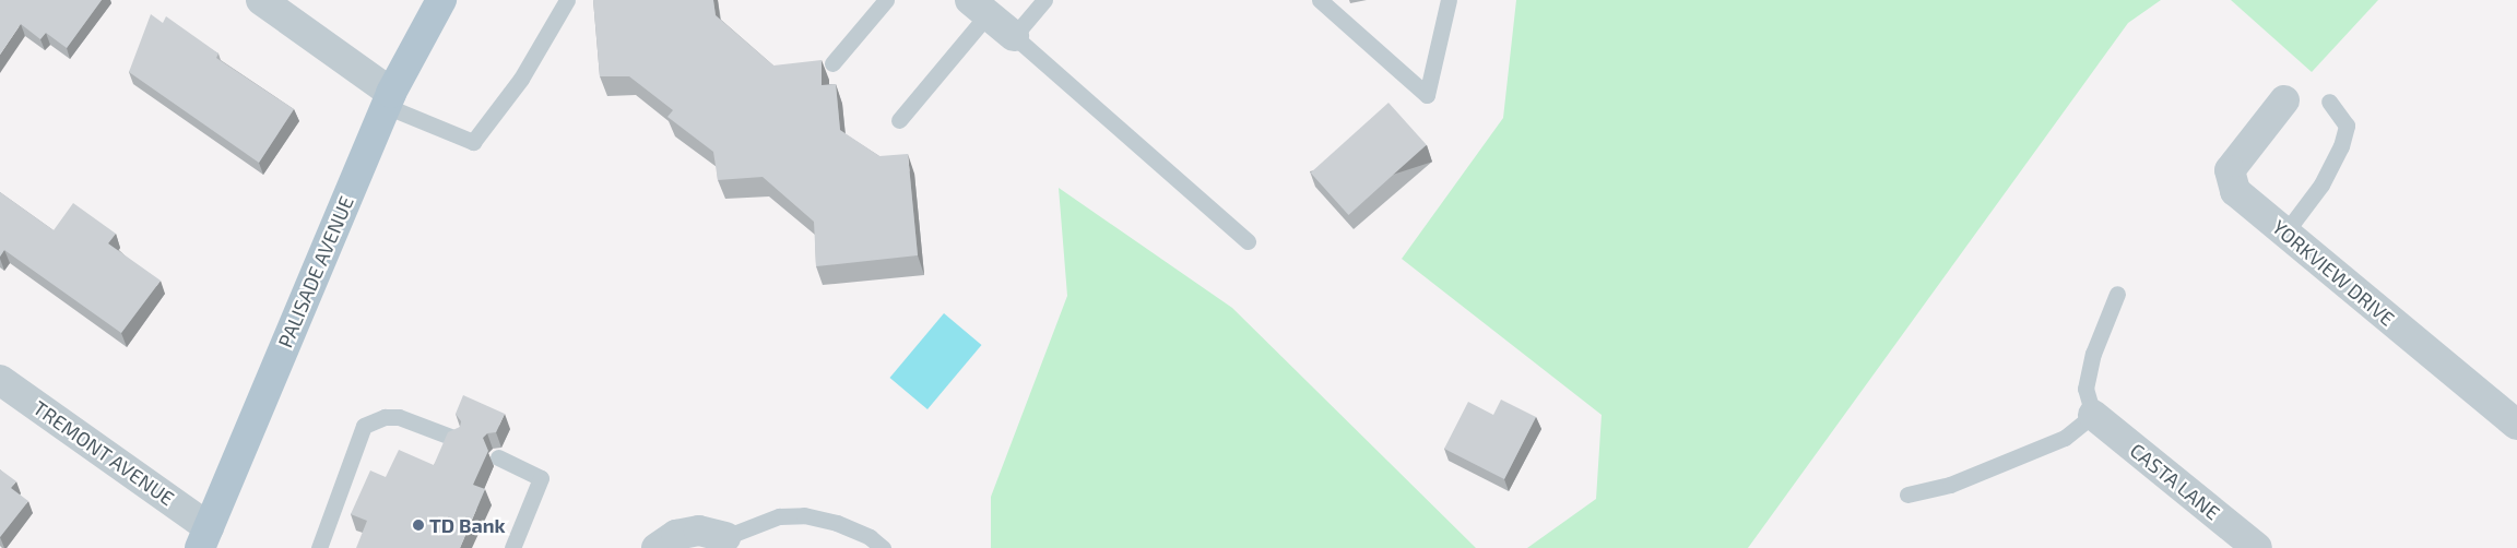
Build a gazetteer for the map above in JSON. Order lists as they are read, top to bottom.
{
  "streets": {
    "main road": ["PALISADE AVENUE"],
    "street": ["YORKVIEW DRIVE", "TREMONT AVENUE", "CASTA LANE"]
  },
  "crossings": [
    ["PALISADE AVENUE", "TREMONT AVENUE"]
  ],
  "places": ["TD Bank"]
}
